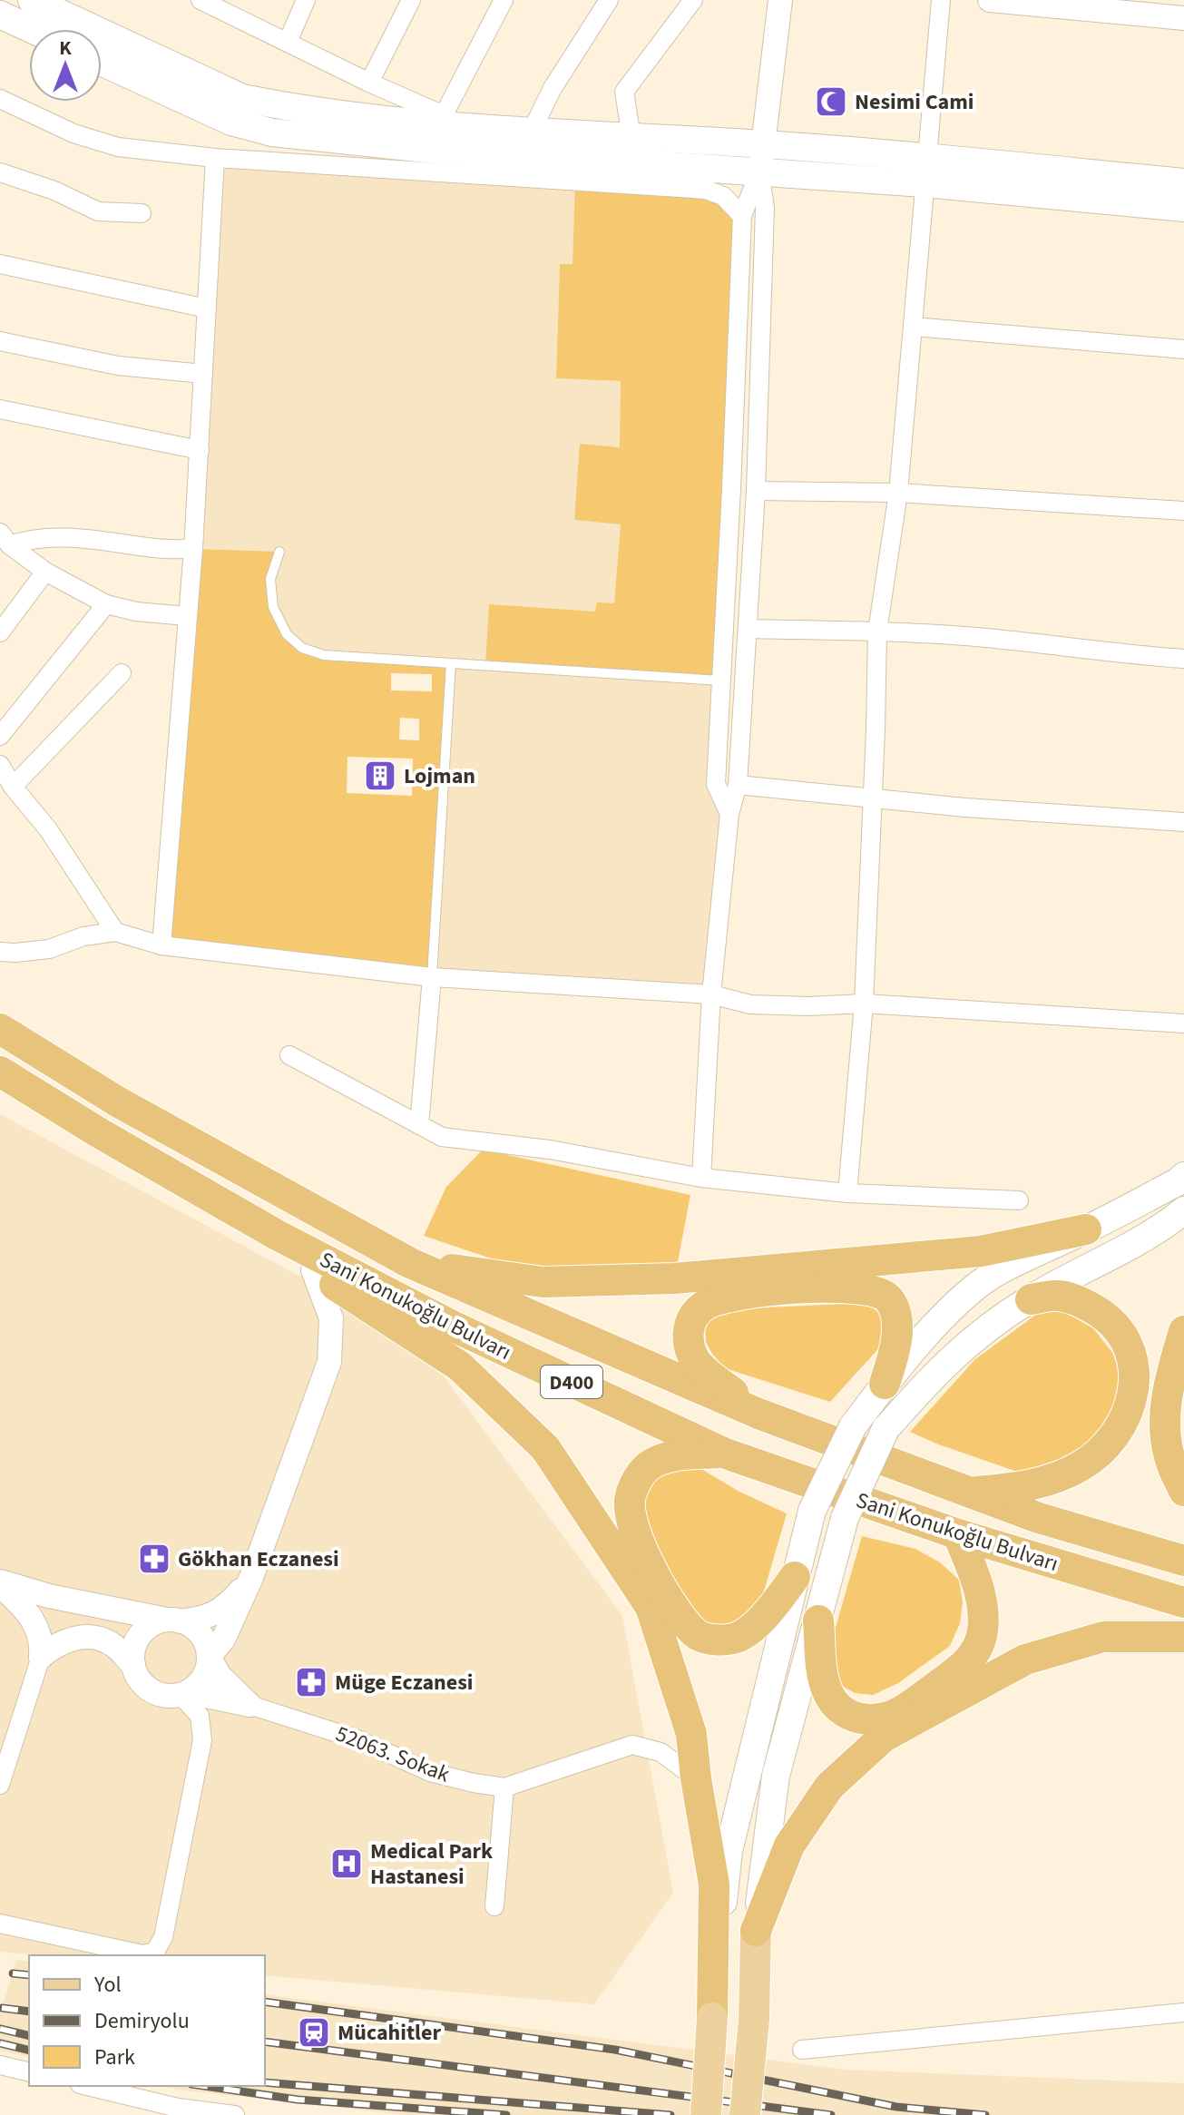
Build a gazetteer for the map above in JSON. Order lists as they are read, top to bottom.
{
  "streets": {
    "highway": ["Sani Konukoğlu Bulvarı", "D400"],
    "street": ["52063. Sokak"]
  },
  "places": {
    "mosque": ["Nesimi Cami"],
    "building": ["Lojman"],
    "pharmacy": ["Gökhan Eczanesi", "Müge Eczanesi"],
    "hospital": ["Medical Park Hastanesi"],
    "station": ["Mücahitler"]
  },
  "legend": ["Yol", "Demiryolu", "Park"],
  "north": "top"
}
